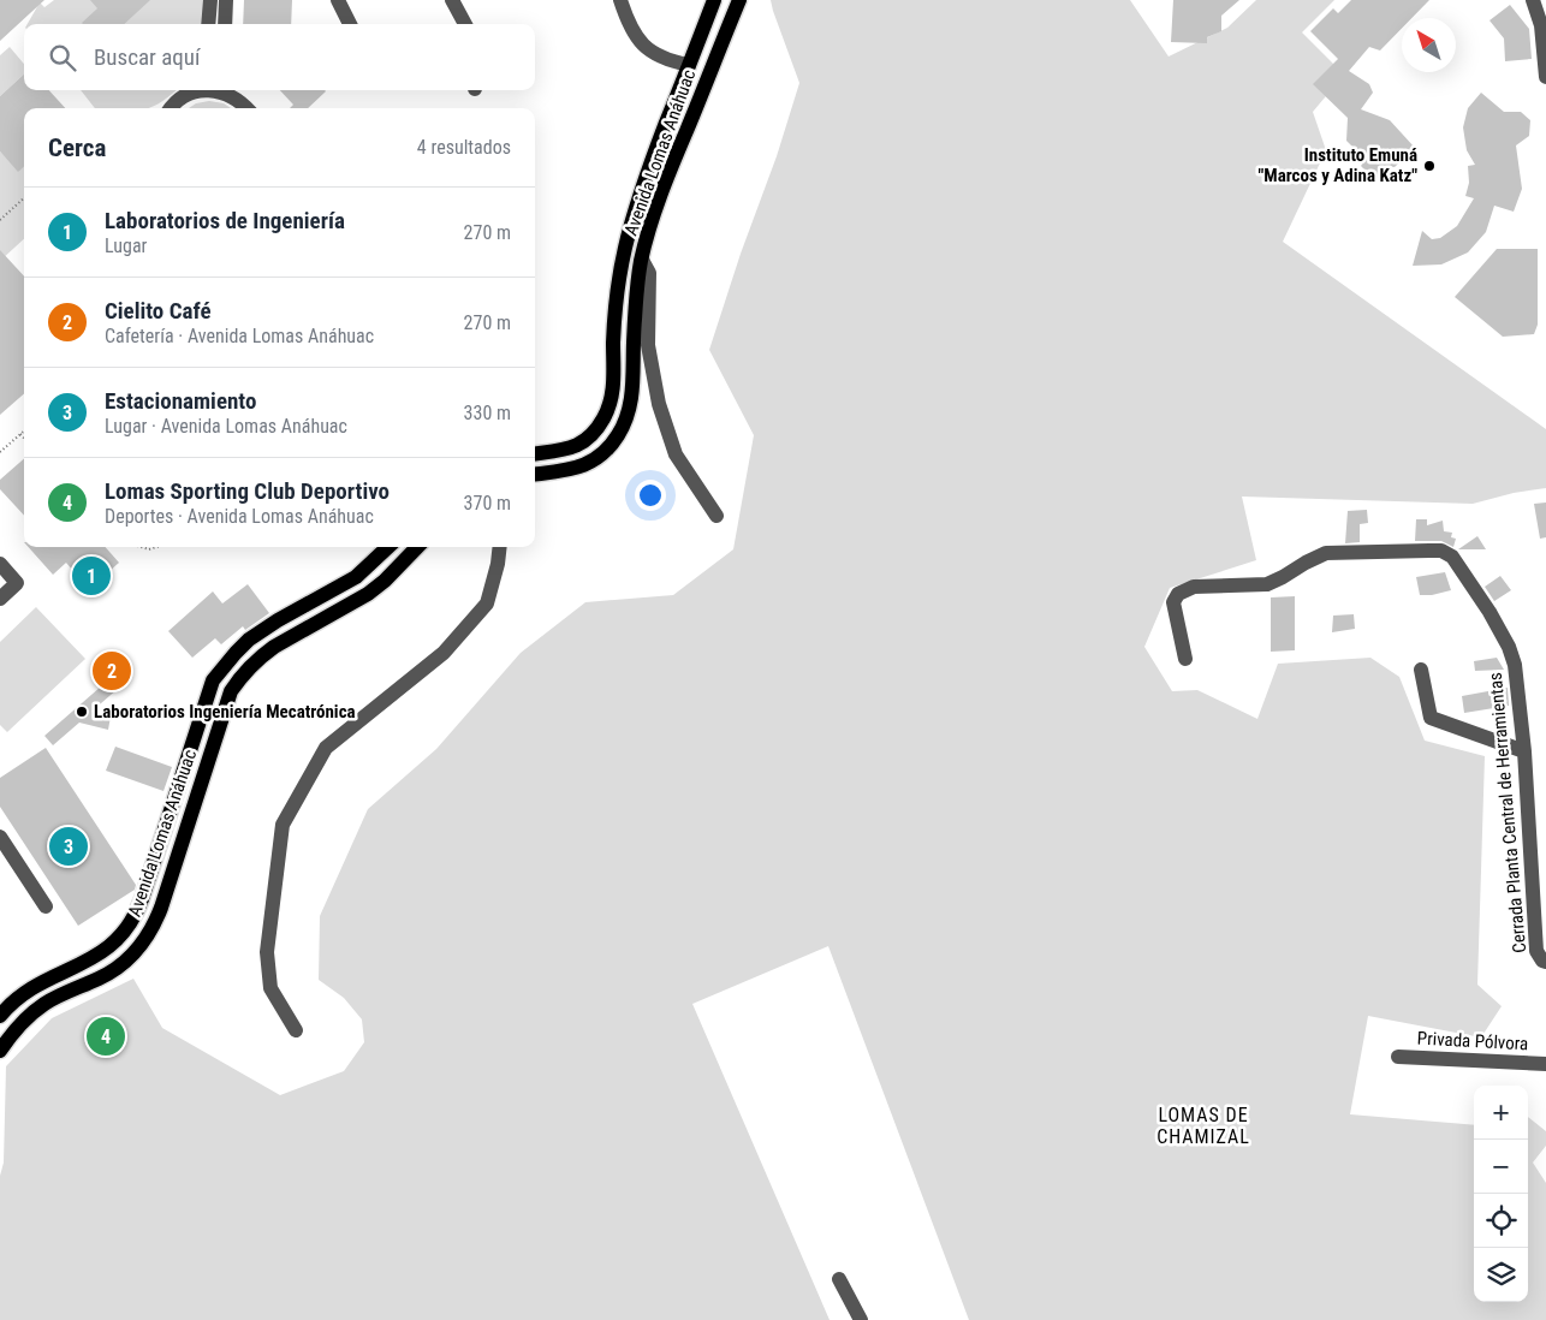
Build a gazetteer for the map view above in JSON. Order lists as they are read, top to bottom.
{
  "streets": {
    "main road": ["Avenida Lomas Anáhuac"],
    "street": ["Cerrada Planta Central de Herramientas", "Privada Pólvora"]
  },
  "districts": ["LOMAS DE CHAMIZAL"],
  "places": ["Instituto Emuná \"Marcos y Adina Katz\"", "Laboratorios Ingeniería Mecatrónica"],
  "north": "top left",
  "page": {
    "search": "Buscar aquí",
    "heading": ["Cerca", "4 resultados"],
    "list": [
      {
        "mark": "1",
        "name": "Laboratorios de Ingeniería",
        "note": "Lugar",
        "value": "270 m"
      },
      {
        "mark": "2",
        "name": "Cielito Café",
        "note": "Cafetería · Avenida Lomas Anáhuac",
        "value": "270 m"
      },
      {
        "mark": "3",
        "name": "Estacionamiento",
        "note": "Lugar · Avenida Lomas Anáhuac",
        "value": "330 m"
      },
      {
        "mark": "4",
        "name": "Lomas Sporting Club Deportivo",
        "note": "Deportes · Avenida Lomas Anáhuac",
        "value": "370 m"
      }
    ],
    "pins": [
      "1",
      "2",
      "3",
      "4"
    ],
    "map_buttons": ["+", "−"]
  }
}
